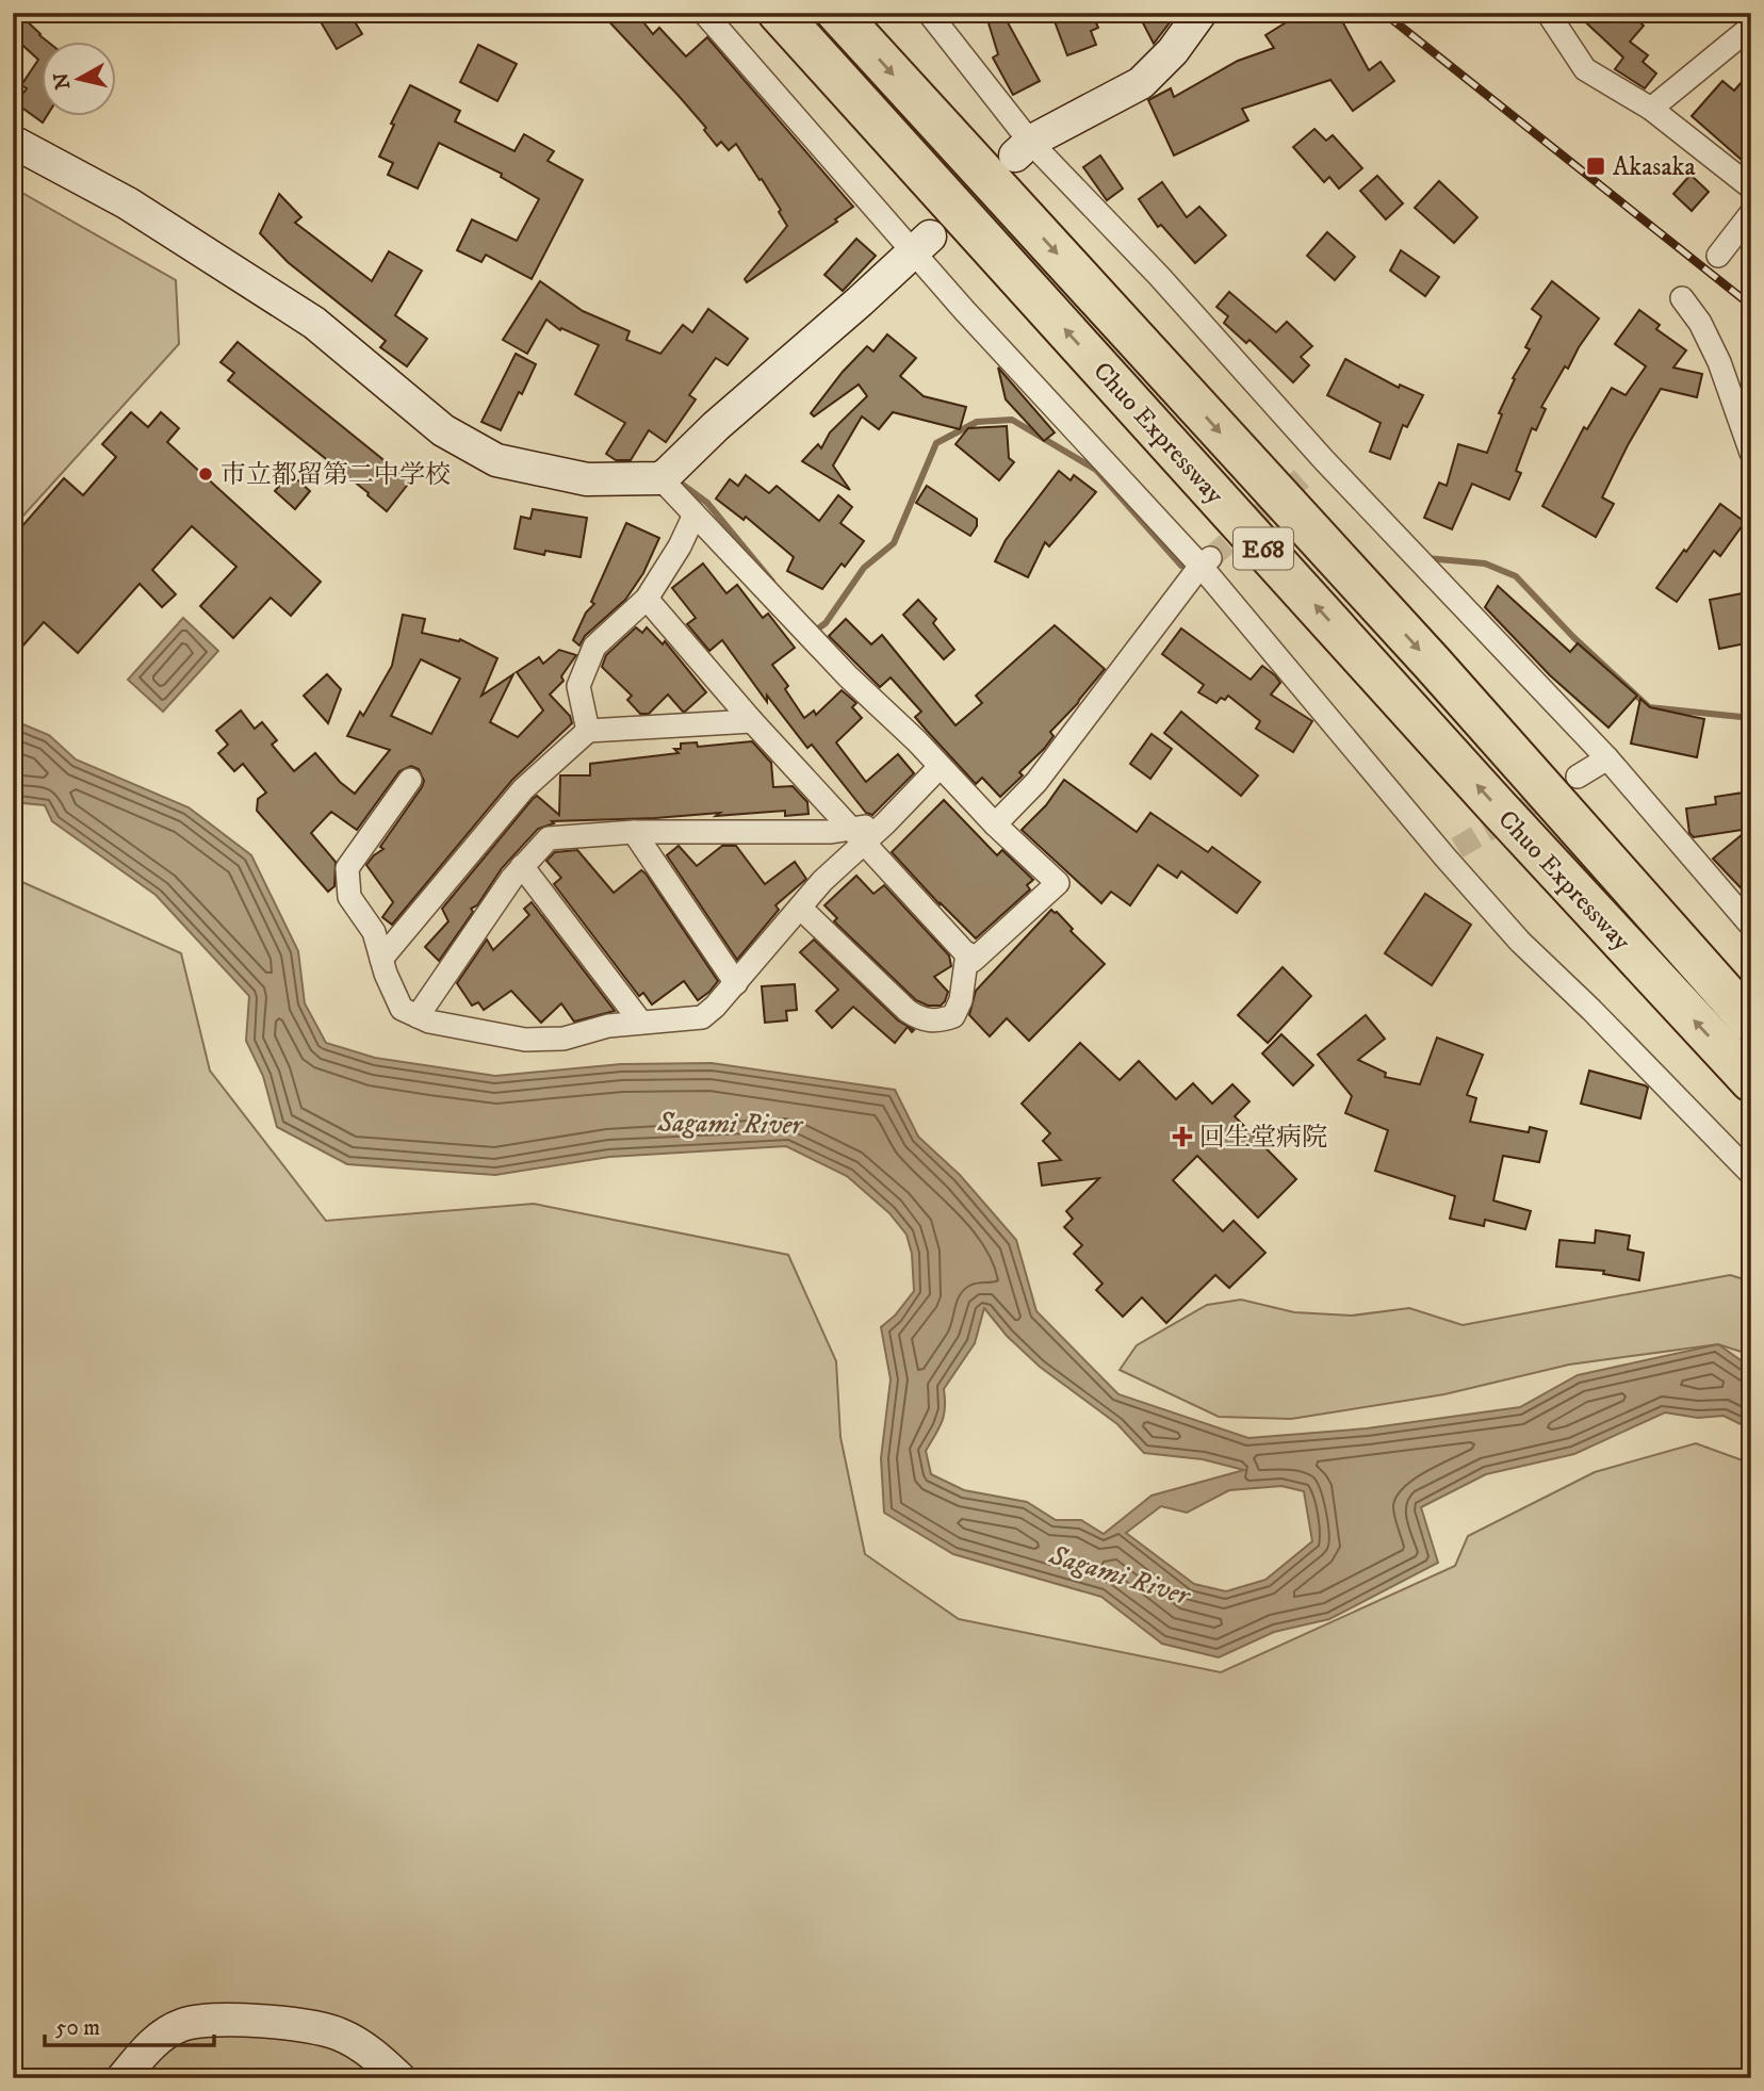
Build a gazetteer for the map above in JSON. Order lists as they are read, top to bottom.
{
  "streets": {
    "highway": ["Chuo Expressway", "E68"]
  },
  "water": ["Sagami River"],
  "places": {
    "transit": ["Akasaka"],
    "other": ["市立都留第二中学校"],
    "health": ["回生堂病院"]
  },
  "scale_bar": "50 m",
  "north": "left"
}
